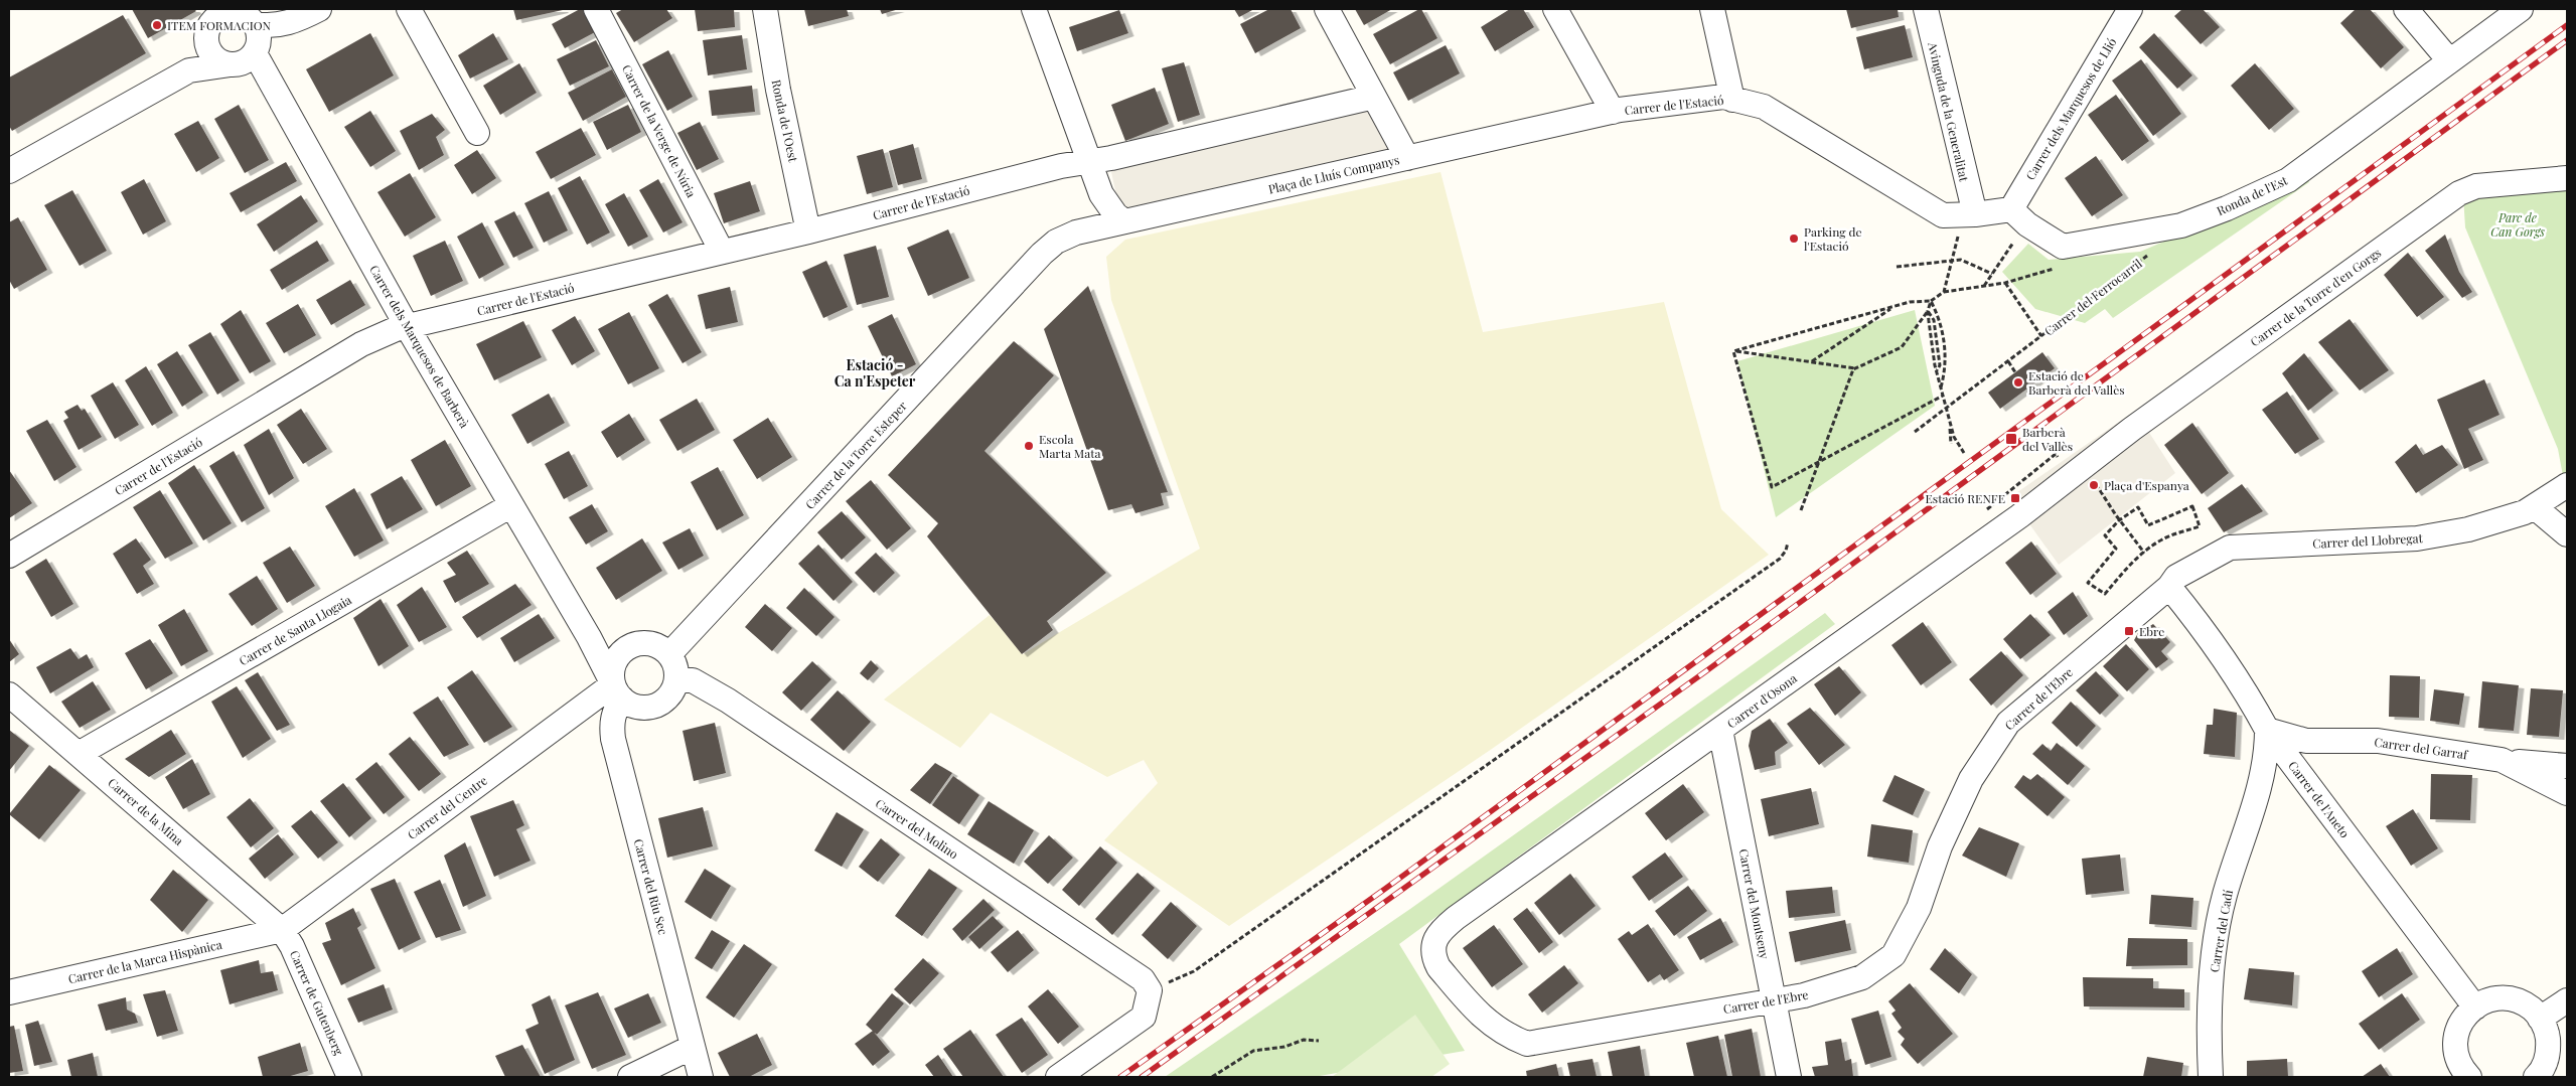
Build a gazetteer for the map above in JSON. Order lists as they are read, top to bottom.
{
  "streets": {
    "street": [
      "Carrer de l'Estació",
      "Carrer dels Marquesos de Llió",
      "Avinguda de la Generalitat",
      "Ronda de l'Oest",
      "Carrer de la Verge de Núria",
      "Plaça de Lluís Companys",
      "Ronda de l'Est",
      "Carrer de la Torre d'en Gorgs",
      "Carrer dels Marquesos de Barberà",
      "Carrer de la Torre Esteper",
      "Carrer del Llobregat",
      "Carrer de Santa Llogaia",
      "Carrer de l'Ebre",
      "Carrer d'Osona",
      "Carrer del Garraf",
      "Carrer de l'Aneto",
      "Carrer del Centre",
      "Carrer de la Mina",
      "Carrer del Molino",
      "Carrer del Riu Sec",
      "Carrer del Montseny",
      "Carrer del Cadí",
      "Carrer de la Marca Hispànica",
      "Carrer de Gutenberg"
    ],
    "path": ["Carrer del Ferrocarril"]
  },
  "crossings": [
    ["Carrer de l'Estació", "Avinguda de la Generalitat"],
    ["Carrer de l'Estació", "Ronda de l'Oest"],
    ["Carrer de l'Estació", "Carrer de la Verge de Núria"],
    ["Carrer de l'Estació", "Plaça de Lluís Companys"],
    ["Carrer de l'Estació", "Carrer dels Marquesos de Barberà"],
    ["Carrer dels Marquesos de Llió", "Ronda de l'Est"],
    ["Plaça de Lluís Companys", "Carrer de la Torre Esteper"],
    ["Carrer de la Torre d'en Gorgs", "Carrer d'Osona"],
    ["Carrer dels Marquesos de Barberà", "Carrer de la Torre Esteper"],
    ["Carrer dels Marquesos de Barberà", "Carrer de Santa Llogaia"],
    ["Carrer dels Marquesos de Barberà", "Carrer del Centre"],
    ["Carrer dels Marquesos de Barberà", "Carrer del Molino"],
    ["Carrer dels Marquesos de Barberà", "Carrer del Riu Sec"],
    ["Carrer de la Torre Esteper", "Carrer del Centre"],
    ["Carrer de la Torre Esteper", "Carrer del Molino"],
    ["Carrer de la Torre Esteper", "Carrer del Riu Sec"],
    ["Carrer del Llobregat", "Carrer de l'Ebre"],
    ["Carrer del Llobregat", "Carrer de l'Aneto"],
    ["Carrer de Santa Llogaia", "Carrer de la Mina"],
    ["Carrer de l'Ebre", "Carrer d'Osona"],
    ["Carrer de l'Ebre", "Carrer de l'Aneto"],
    ["Carrer de l'Ebre", "Carrer del Montseny"],
    ["Carrer d'Osona", "Carrer del Montseny"],
    ["Carrer del Garraf", "Carrer de l'Aneto"],
    ["Carrer del Garraf", "Carrer del Cadí"],
    ["Carrer de l'Aneto", "Carrer del Cadí"],
    ["Carrer del Centre", "Carrer de la Mina"],
    ["Carrer del Centre", "Carrer del Molino"],
    ["Carrer del Centre", "Carrer del Riu Sec"],
    ["Carrer del Centre", "Carrer de la Marca Hispànica"],
    ["Carrer del Centre", "Carrer de Gutenberg"],
    ["Carrer de la Mina", "Carrer de la Marca Hispànica"],
    ["Carrer de la Mina", "Carrer de Gutenberg"],
    ["Carrer del Molino", "Carrer del Riu Sec"],
    ["Carrer de la Marca Hispànica", "Carrer de Gutenberg"]
  ],
  "districts": ["Estació - Ca n'Espeter"],
  "parks": ["Parc de Can Gorgs"],
  "places": {
    "other": [
      "ITEM FORMACION",
      "Parking de l'Estació",
      "Estació de Barberà del Vallès",
      "Escola Marta Mata",
      "Plaça d'Espanya"
    ],
    "transit": ["Barberà del Vallès", "Estació RENFE", "Ebre"]
  }
}
